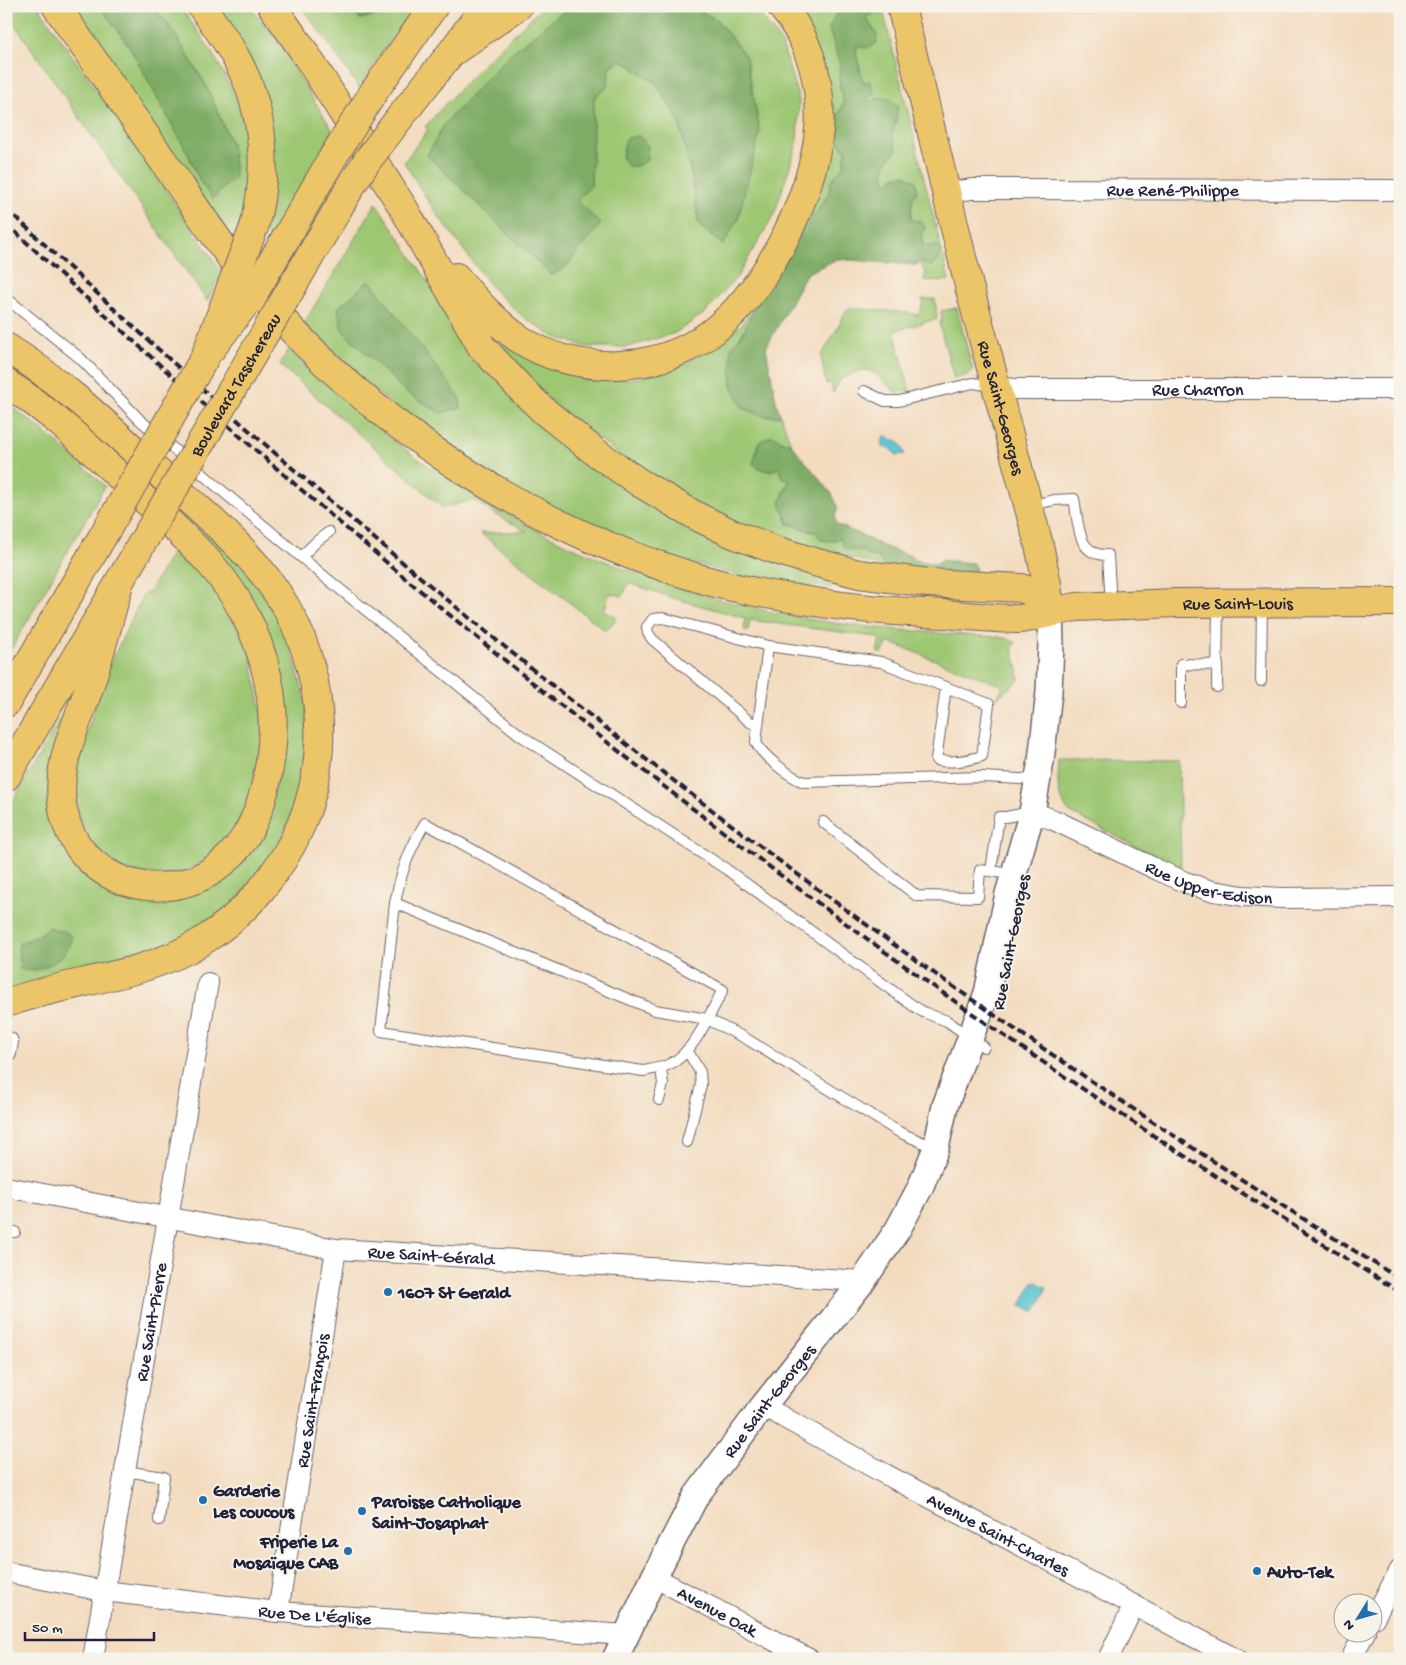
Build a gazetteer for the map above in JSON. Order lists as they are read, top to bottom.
{
  "streets": {
    "main road": ["Boulevard Taschereau", "Rue Saint-Georges", "Rue Saint-Louis"],
    "street": [
      "Rue René-Philippe",
      "Rue Charron",
      "Rue Upper-Edison",
      "Rue Saint-Gérald",
      "Rue Saint-Pierre",
      "Rue Saint-François",
      "Avenue Saint-Charles",
      "Avenue Oak",
      "Rue De L'Église"
    ]
  },
  "crossings": [
    ["Rue René-Philippe", "Rue Saint-Georges"],
    ["Rue Charron", "Rue Saint-Georges"],
    ["Rue Saint-Georges", "Rue Saint-Louis"],
    ["Rue Saint-Georges", "Rue Upper-Edison"],
    ["Rue Saint-Georges", "Rue Saint-Gérald"],
    ["Rue Saint-Georges", "Avenue Saint-Charles"],
    ["Rue Saint-Georges", "Avenue Oak"],
    ["Rue Saint-Georges", "Rue De L'Église"],
    ["Rue Saint-Gérald", "Rue Saint-Pierre"],
    ["Rue Saint-Gérald", "Rue Saint-François"],
    ["Rue Saint-Pierre", "Rue De L'Église"],
    ["Rue Saint-François", "Rue De L'Église"]
  ],
  "places": [
    "1607 St Gerald",
    "Garderie Les coucous",
    "Paroisse Catholique Saint-Josaphat",
    "Friperie La Mosaïque CAB",
    "Auto-Tek"
  ],
  "scale_bar": "50 m",
  "north": "bottom left"
}
